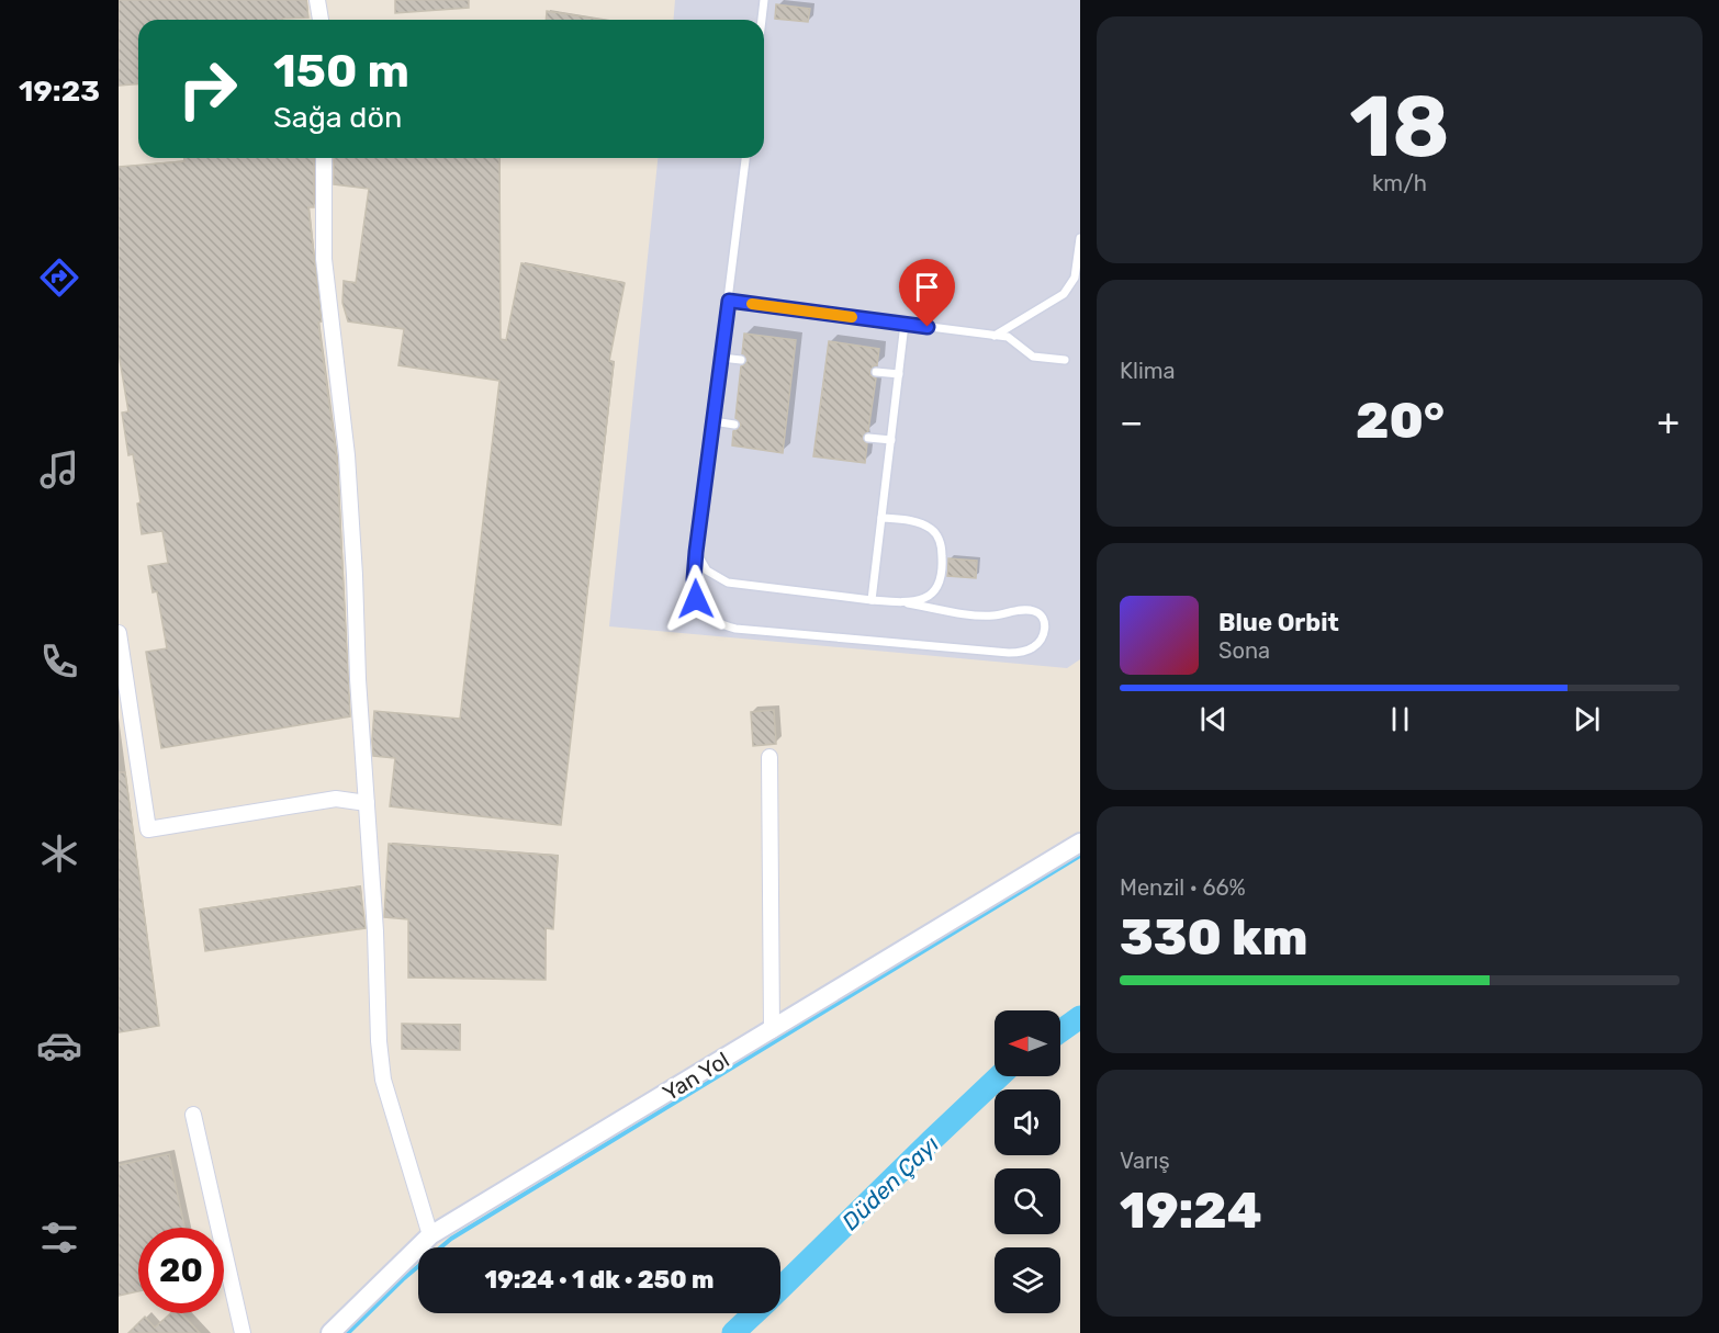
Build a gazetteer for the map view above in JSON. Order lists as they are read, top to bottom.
{
  "streets": {
    "street": ["Yan Yol"]
  },
  "water": ["Düden Çayı"],
  "north": "left",
  "page": {
    "tabs": "19:23",
    "tile": [
      ["18", "km/h"],
      "Klima",
      ["Menzil · 66%", "330 km"],
      ["Varış", "19:24"]
    ],
    "turn": ["150 m", "Sağa dön"],
    "heat": ["−", "20°", "+"],
    "song": ["Blue Orbit", "Sona"],
    "limit": "20",
    "trip": "19:24 · 1 dk · 250 m"
  }
}
